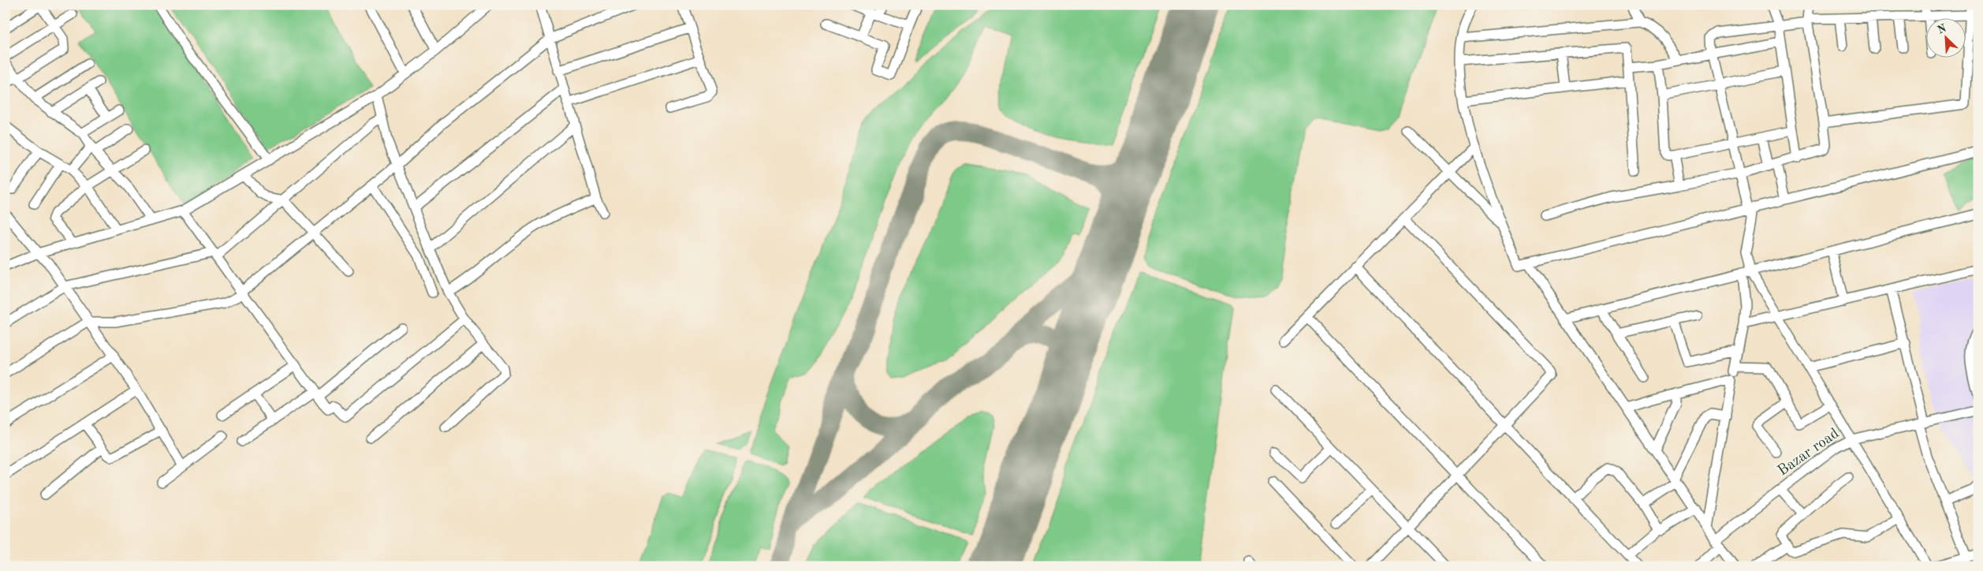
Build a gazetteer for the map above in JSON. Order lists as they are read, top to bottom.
{
  "streets": {
    "street": ["Bazar road"]
  },
  "north": "top left"
}
